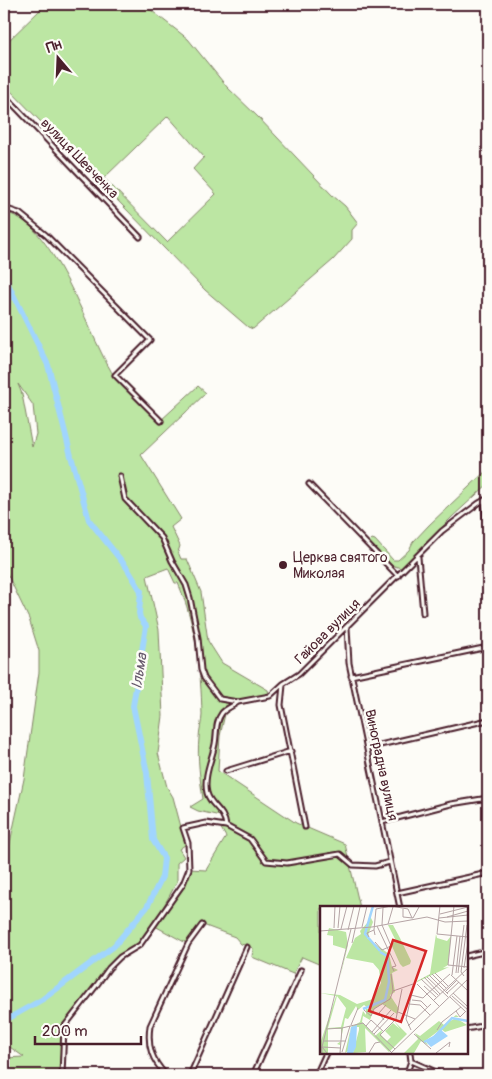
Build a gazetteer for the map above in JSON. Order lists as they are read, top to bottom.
{
  "streets": {
    "street": ["вулиця Шевченка", "Гайова вулиця", "Виноградна вулиця"]
  },
  "crossings": [
    ["Гайова вулиця", "Виноградна вулиця"]
  ],
  "water": ["Ільма"],
  "places": ["Церква святого Миколая"],
  "scale_bar": "200 m",
  "north": "top"
}
